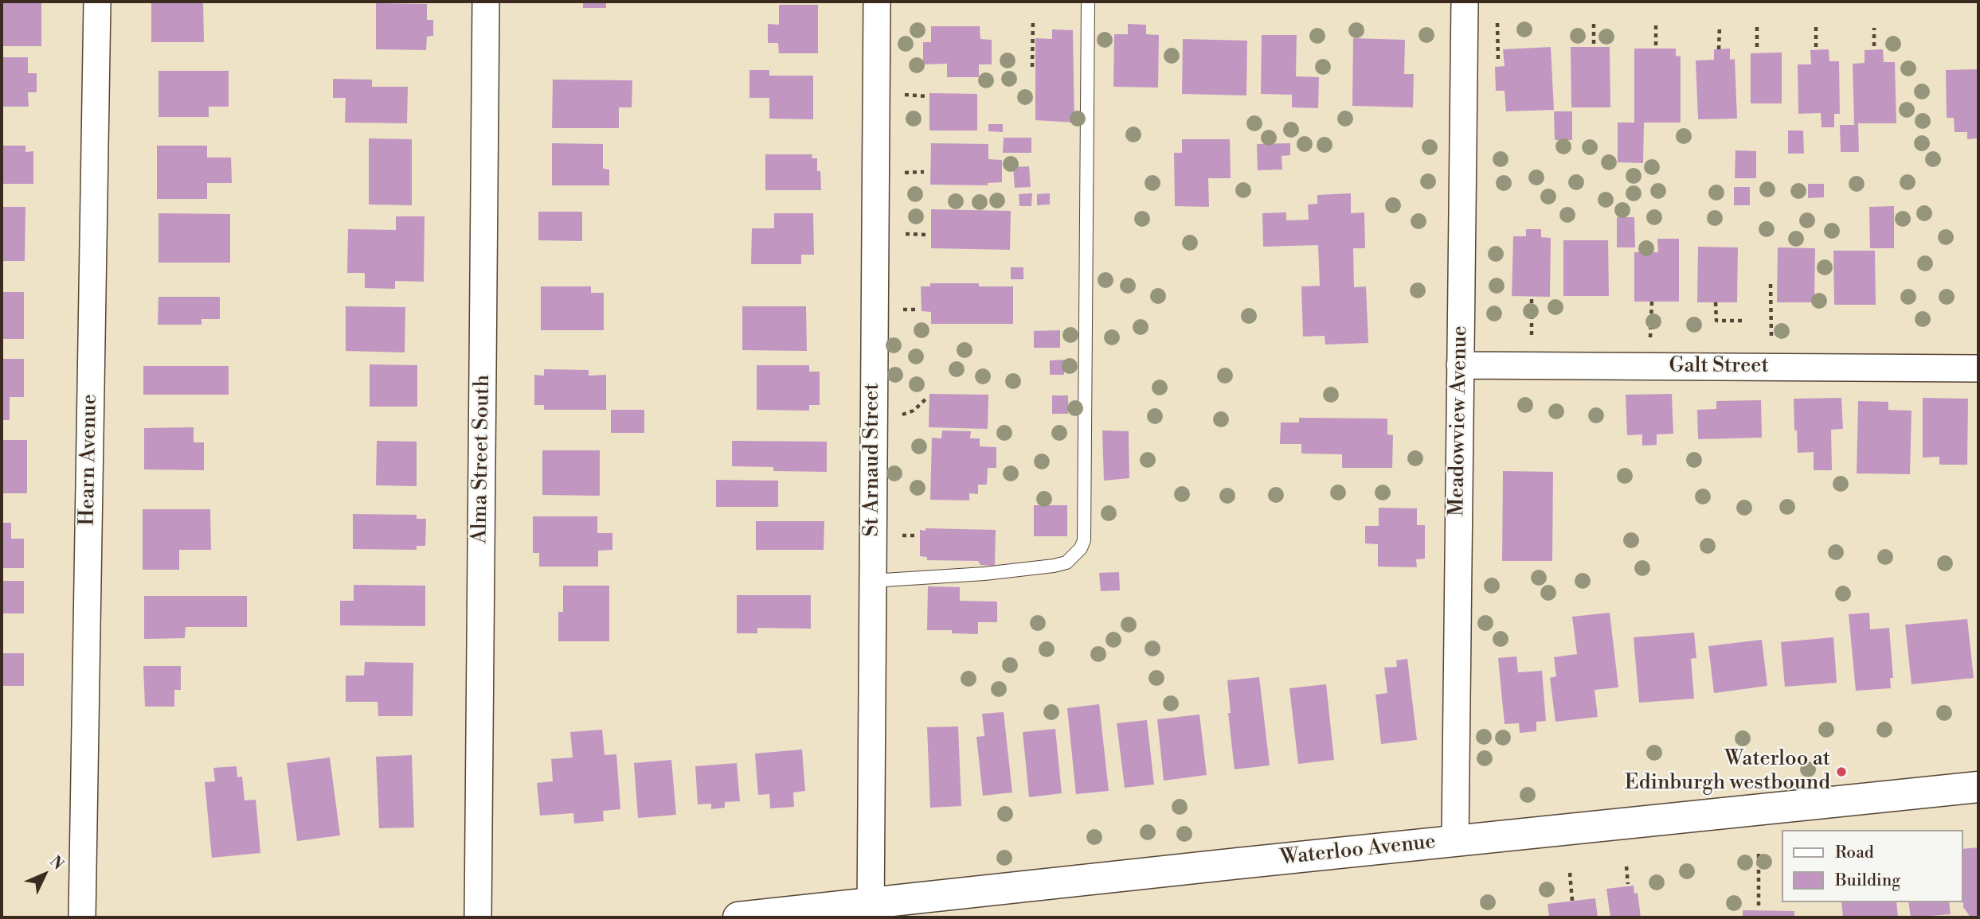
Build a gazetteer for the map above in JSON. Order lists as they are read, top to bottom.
{
  "streets": {
    "street": [
      "Galt Street",
      "Meadowview Avenue",
      "Alma Street South",
      "Hearn Avenue",
      "St Arnaud Street",
      "Waterloo Avenue"
    ]
  },
  "crossings": [
    ["Galt Street", "Meadowview Avenue"],
    ["Meadowview Avenue", "Waterloo Avenue"],
    ["St Arnaud Street", "Waterloo Avenue"]
  ],
  "places": ["Waterloo at Edinburgh westbound"],
  "legend": ["Road", "Building"],
  "north": "top right"
}
